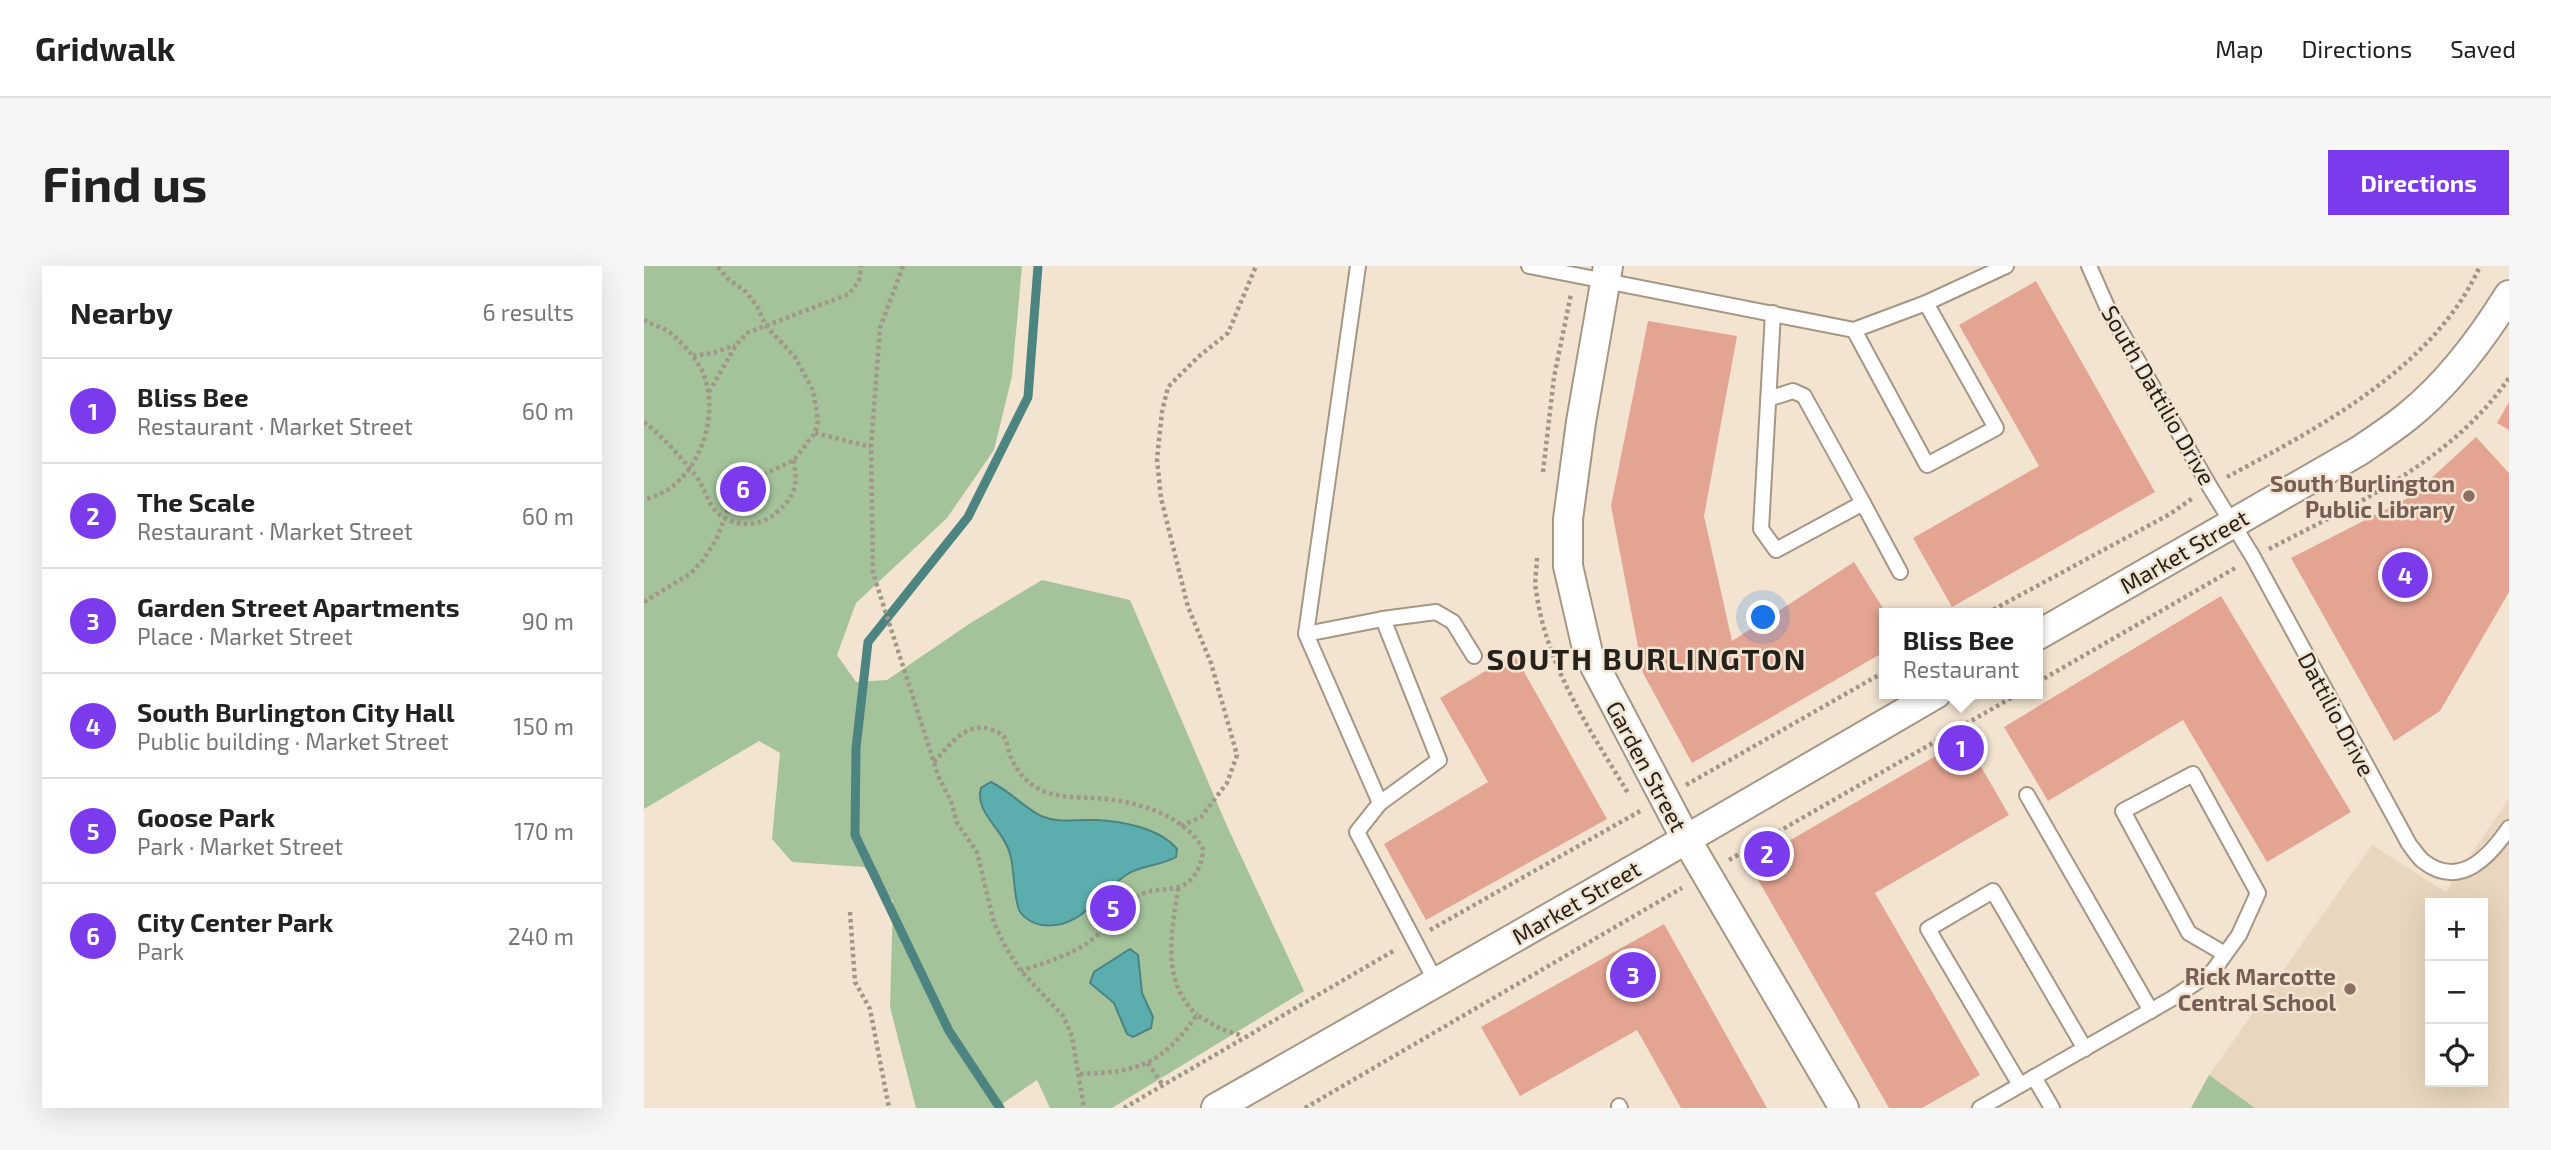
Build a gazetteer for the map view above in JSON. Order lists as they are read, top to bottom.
{
  "streets": {
    "street": ["Market Street", "Garden Street"],
    "lane": ["South Dattilio Drive", "Dattilio Drive"]
  },
  "crossings": [
    ["South Dattilio Drive", "Market Street"],
    ["South Dattilio Drive", "Dattilio Drive"],
    ["Market Street", "Dattilio Drive"],
    ["Market Street", "Garden Street"]
  ],
  "districts": ["SOUTH BURLINGTON"],
  "places": ["South Burlington Public Library", "Rick Marcotte Central School"],
  "page": {
    "header": "Gridwalk",
    "nav": ["Map", "Directions", "Saved"],
    "buttons": "Directions",
    "title": "Find us",
    "heading": ["Nearby", "6 results"],
    "list": [
      {
        "mark": "1",
        "name": "Bliss Bee",
        "note": "Restaurant · Market Street",
        "value": "60 m"
      },
      {
        "mark": "2",
        "name": "The Scale",
        "note": "Restaurant · Market Street",
        "value": "60 m"
      },
      {
        "mark": "3",
        "name": "Garden Street Apartments",
        "note": "Place · Market Street",
        "value": "90 m"
      },
      {
        "mark": "4",
        "name": "South Burlington City Hall",
        "note": "Public building · Market Street",
        "value": "150 m"
      },
      {
        "mark": "5",
        "name": "Goose Park",
        "note": "Park · Market Street",
        "value": "170 m"
      },
      {
        "mark": "6",
        "name": "City Center Park",
        "note": "Park",
        "value": "240 m"
      }
    ],
    "pins": [
      "6",
      "4",
      "1",
      "2",
      "5",
      "3"
    ],
    "popup": ["Bliss Bee", "Restaurant"],
    "map_buttons": ["+", "−"]
  }
}
